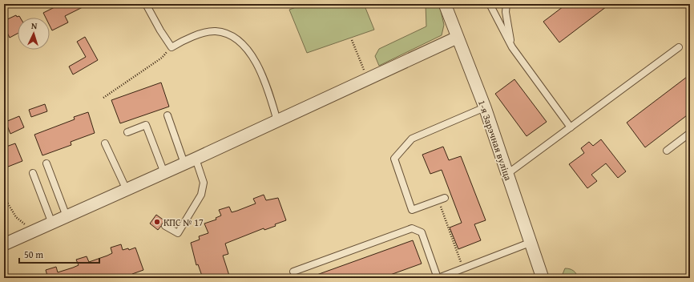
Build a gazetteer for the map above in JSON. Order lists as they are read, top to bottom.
{
  "streets": {
    "street": ["1-я Зарэчная вуліца"]
  },
  "places": ["КПС № 17"],
  "scale_bar": "50 m",
  "north": "top"
}
